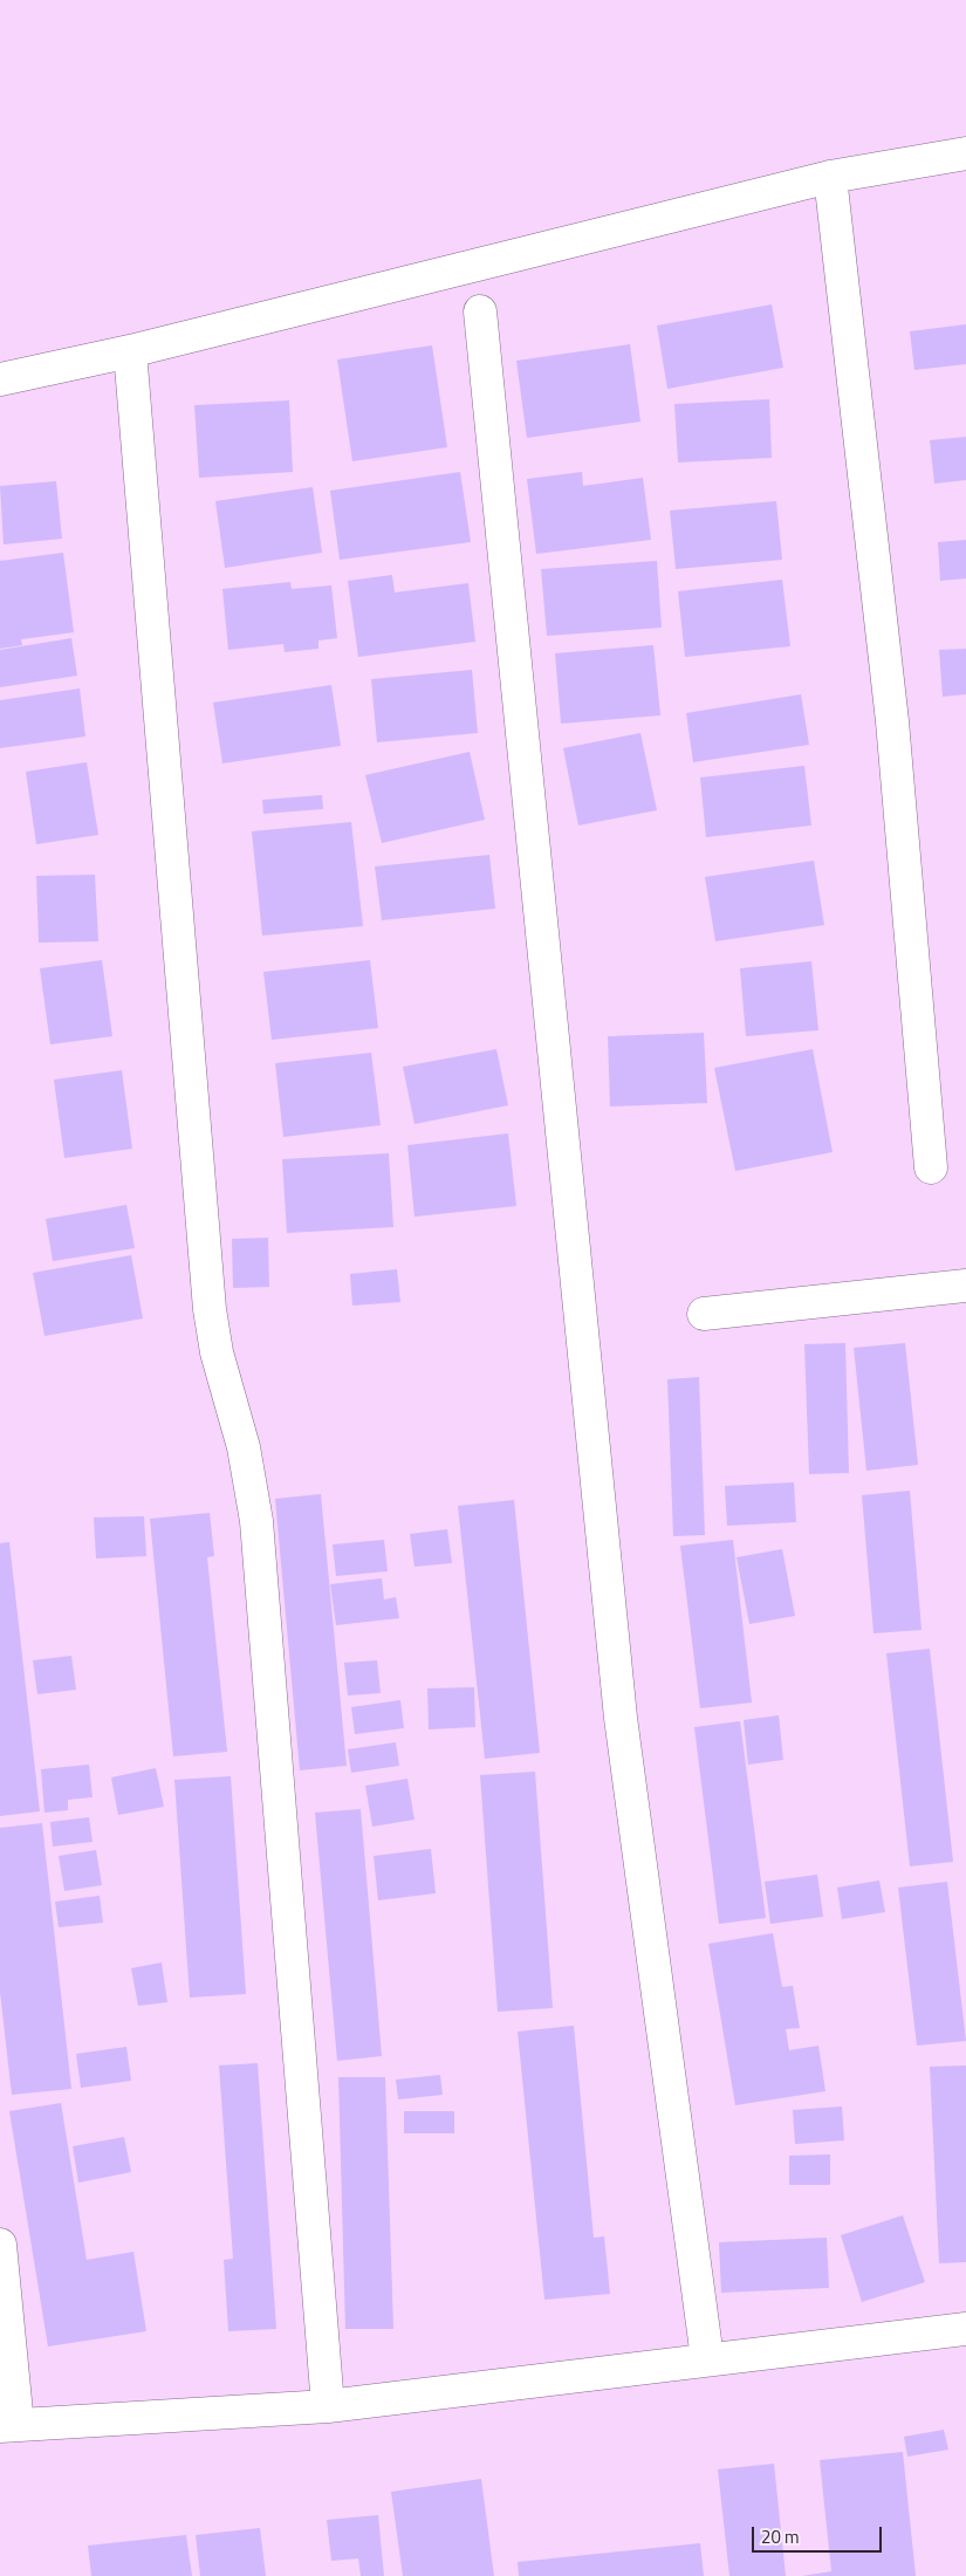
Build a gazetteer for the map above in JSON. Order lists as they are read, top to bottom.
{
  "scale_bar": "20 m"
}
